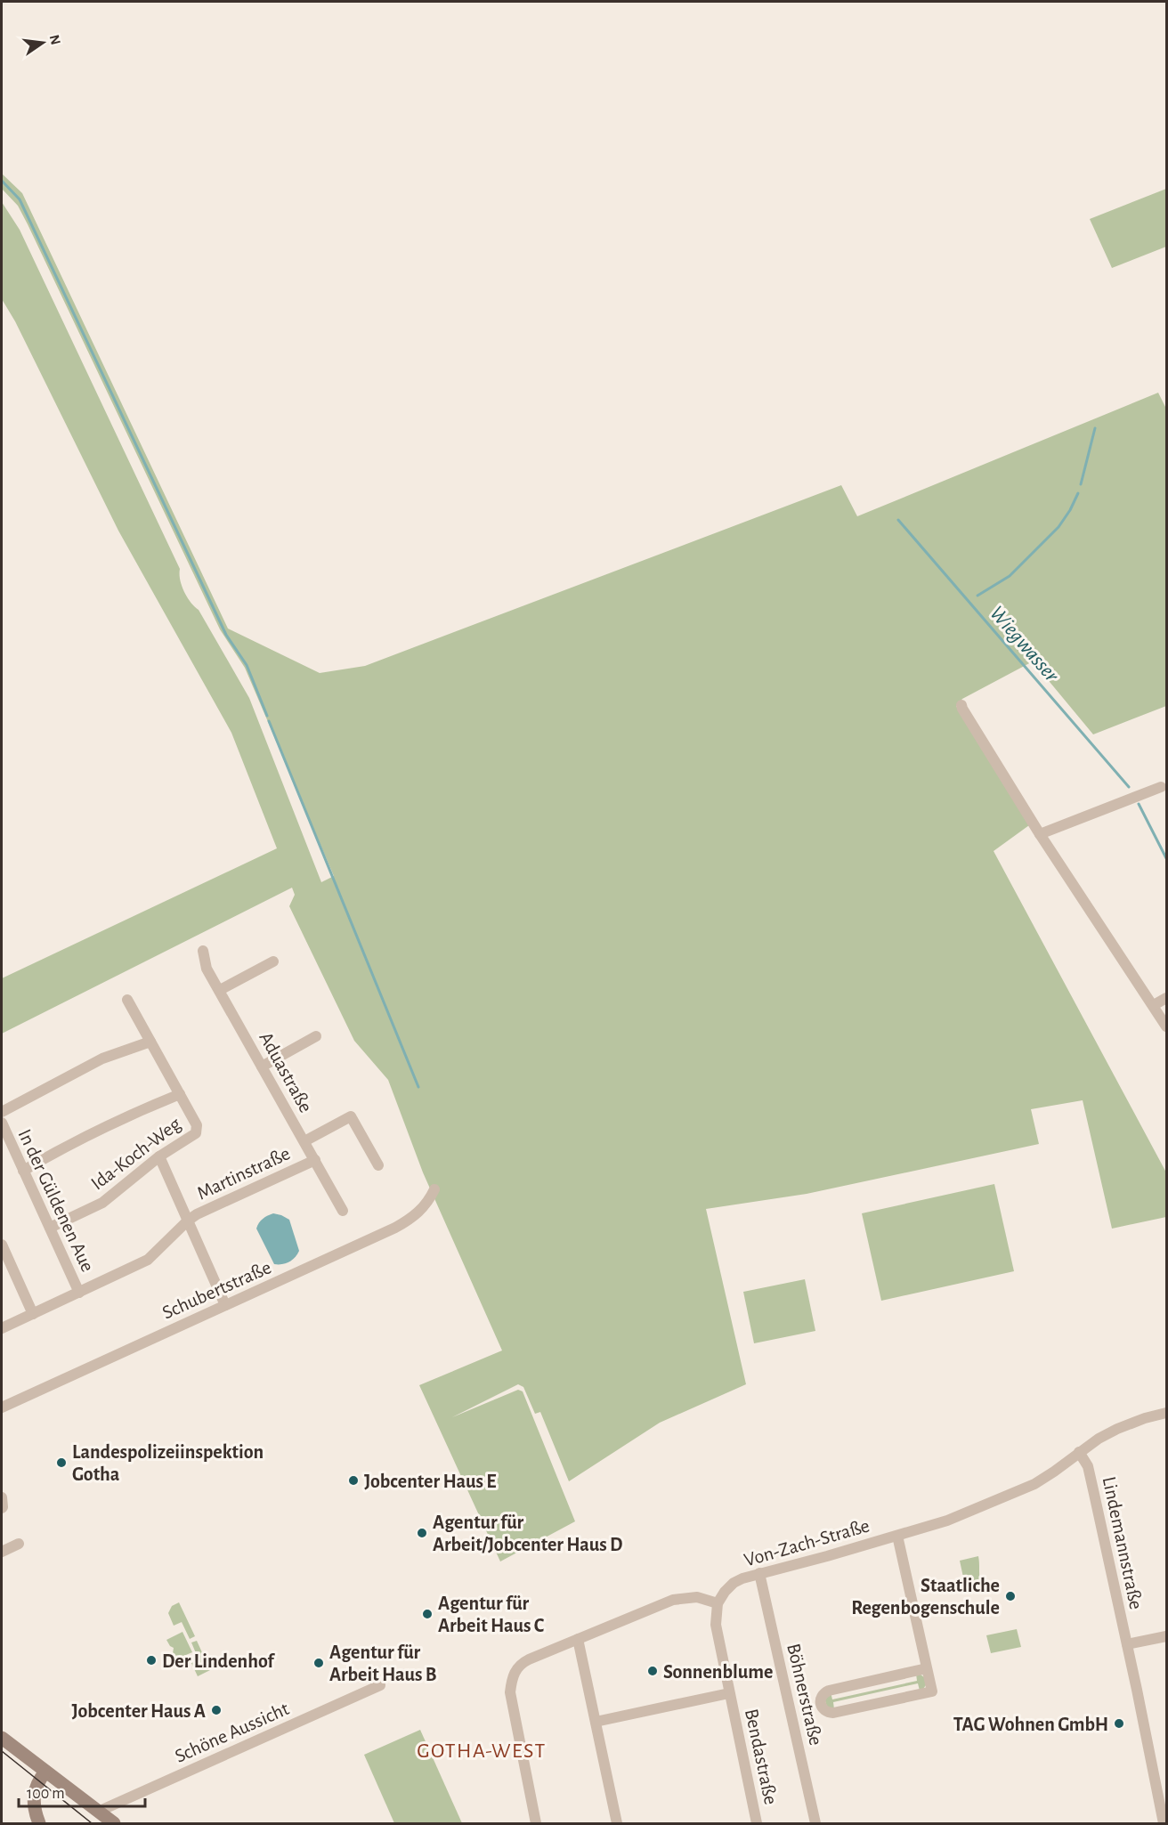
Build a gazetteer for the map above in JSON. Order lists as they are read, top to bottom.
{
  "streets": {
    "street": [
      "Aduastraße",
      "Ida-Koch-Weg",
      "Martinstraße",
      "In der Güldenen Aue",
      "Schubertstraße",
      "Von-Zach-Straße",
      "Lindemannstraße",
      "Böhnerstraße",
      "Schöne Aussicht",
      "Bendastraße"
    ]
  },
  "crossings": [
    ["Aduastraße", "Martinstraße"],
    ["Ida-Koch-Weg", "In der Güldenen Aue"],
    ["Martinstraße", "In der Güldenen Aue"],
    ["Von-Zach-Straße", "Lindemannstraße"],
    ["Von-Zach-Straße", "Böhnerstraße"],
    ["Von-Zach-Straße", "Bendastraße"]
  ],
  "districts": ["GOTHA-WEST"],
  "water": ["Wiegwasser"],
  "places": [
    "Landespolizeiinspektion Gotha",
    "Jobcenter Haus E",
    "Agentur für Arbeit/Jobcenter Haus D",
    "Staatliche Regenbogenschule",
    "Agentur für Arbeit Haus C",
    "Der Lindenhof",
    "Agentur für Arbeit Haus B",
    "Sonnenblume",
    "Jobcenter Haus A",
    "TAG Wohnen GmbH"
  ],
  "scale_bar": "100 m",
  "north": "right"
}
